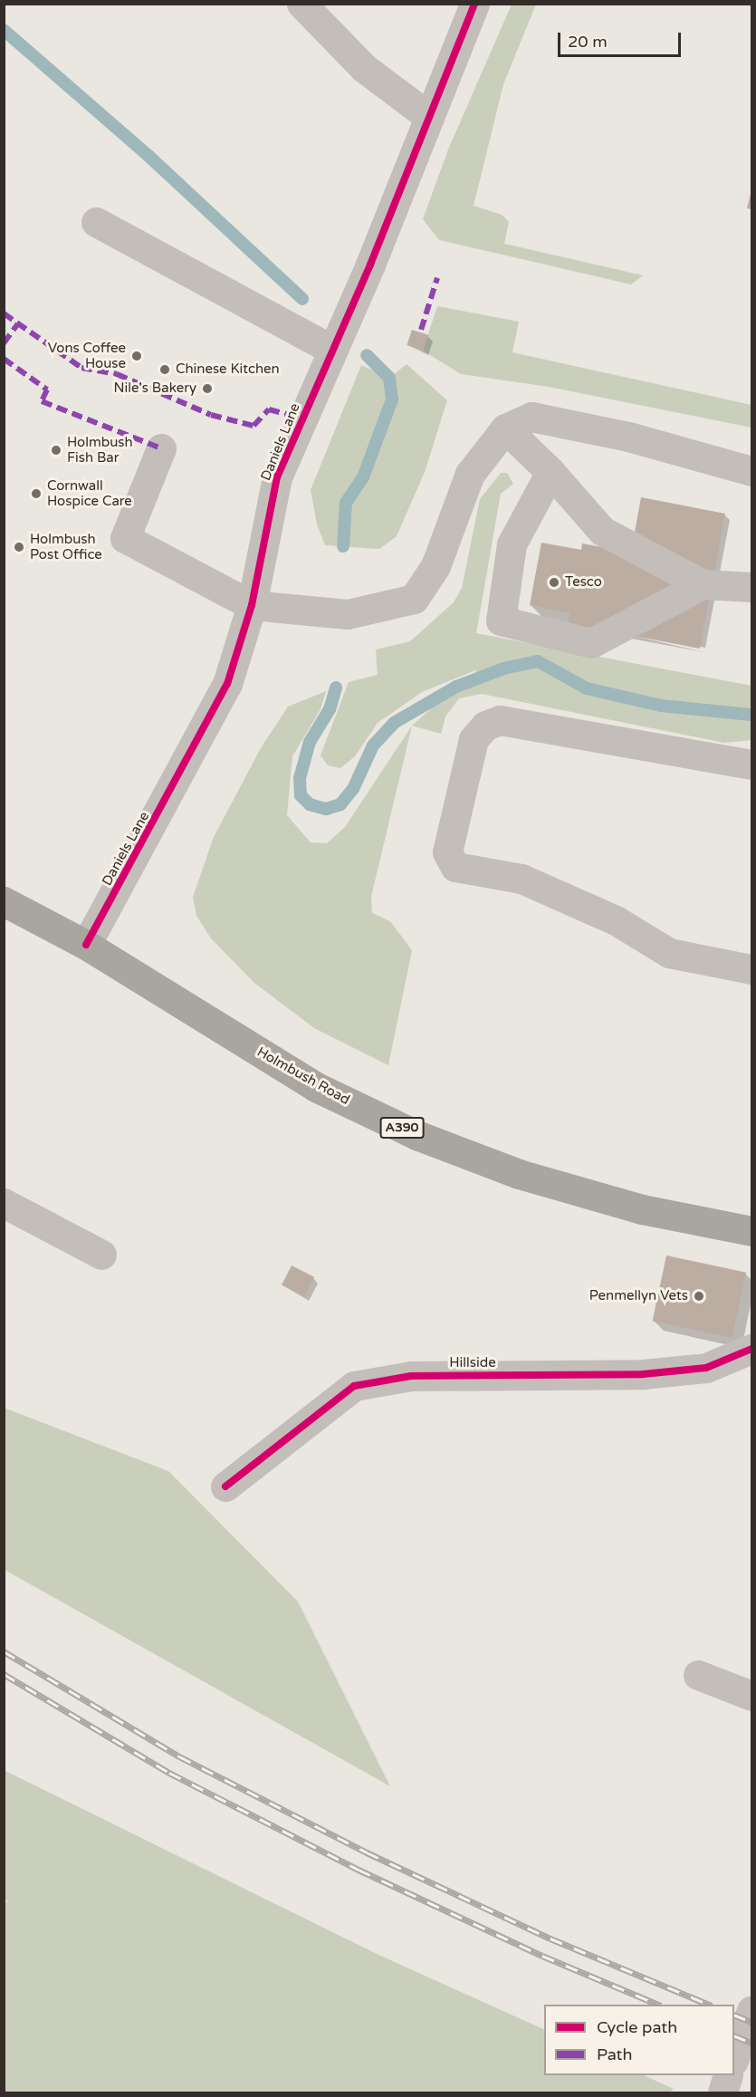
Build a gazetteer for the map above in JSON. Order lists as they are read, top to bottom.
{
  "streets": {
    "highway": ["Holmbush Road", "A390"],
    "street": ["Daniels Lane", "Hillside"]
  },
  "crossings": [
    ["Daniels Lane", "Holmbush Road"]
  ],
  "places": [
    "Vons Coffee House",
    "Chinese Kitchen",
    "Nile's Bakery",
    "Holmbush Fish Bar",
    "Cornwall Hospice Care",
    "Holmbush Post Office",
    "Tesco",
    "Penmellyn Vets"
  ],
  "legend": ["Cycle path", "Path"],
  "scale_bar": "20 m"
}
